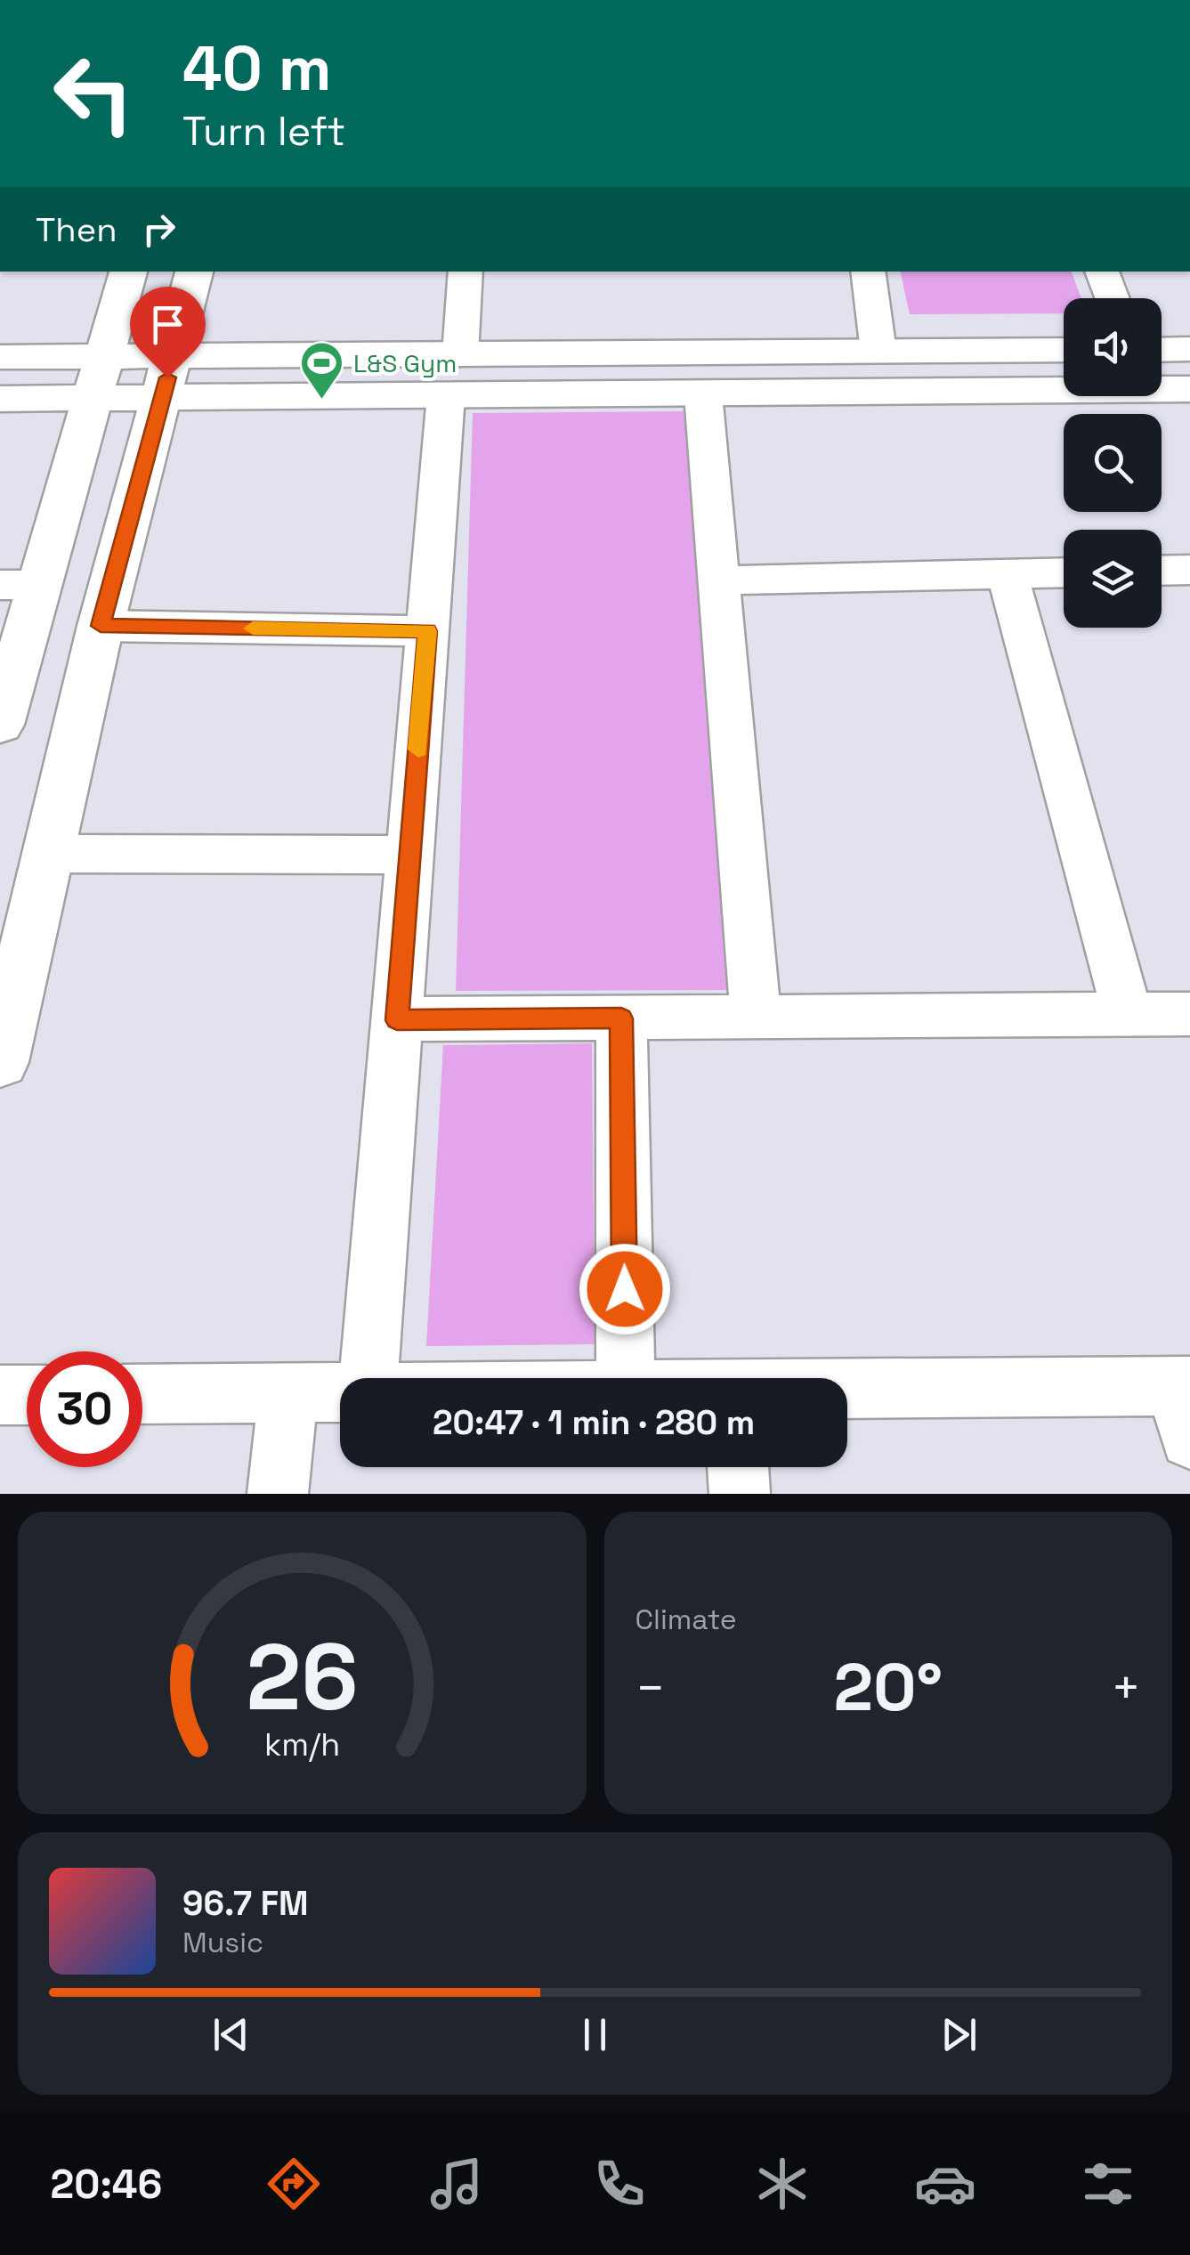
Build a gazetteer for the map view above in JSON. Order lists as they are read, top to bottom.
{
  "places": {
    "sports": ["L&S Gym"]
  },
  "page": {
    "turn": ["40 m", "Turn left"],
    "then": "Then",
    "limit": "30",
    "trip": "20:47 · 1 min · 280 m",
    "tile": "Climate",
    "heat": ["−", "20°", "+"],
    "song": ["96.7 FM", "Music"],
    "tabs": "20:46",
    "gauge": ["26", "km/h"]
  }
}
